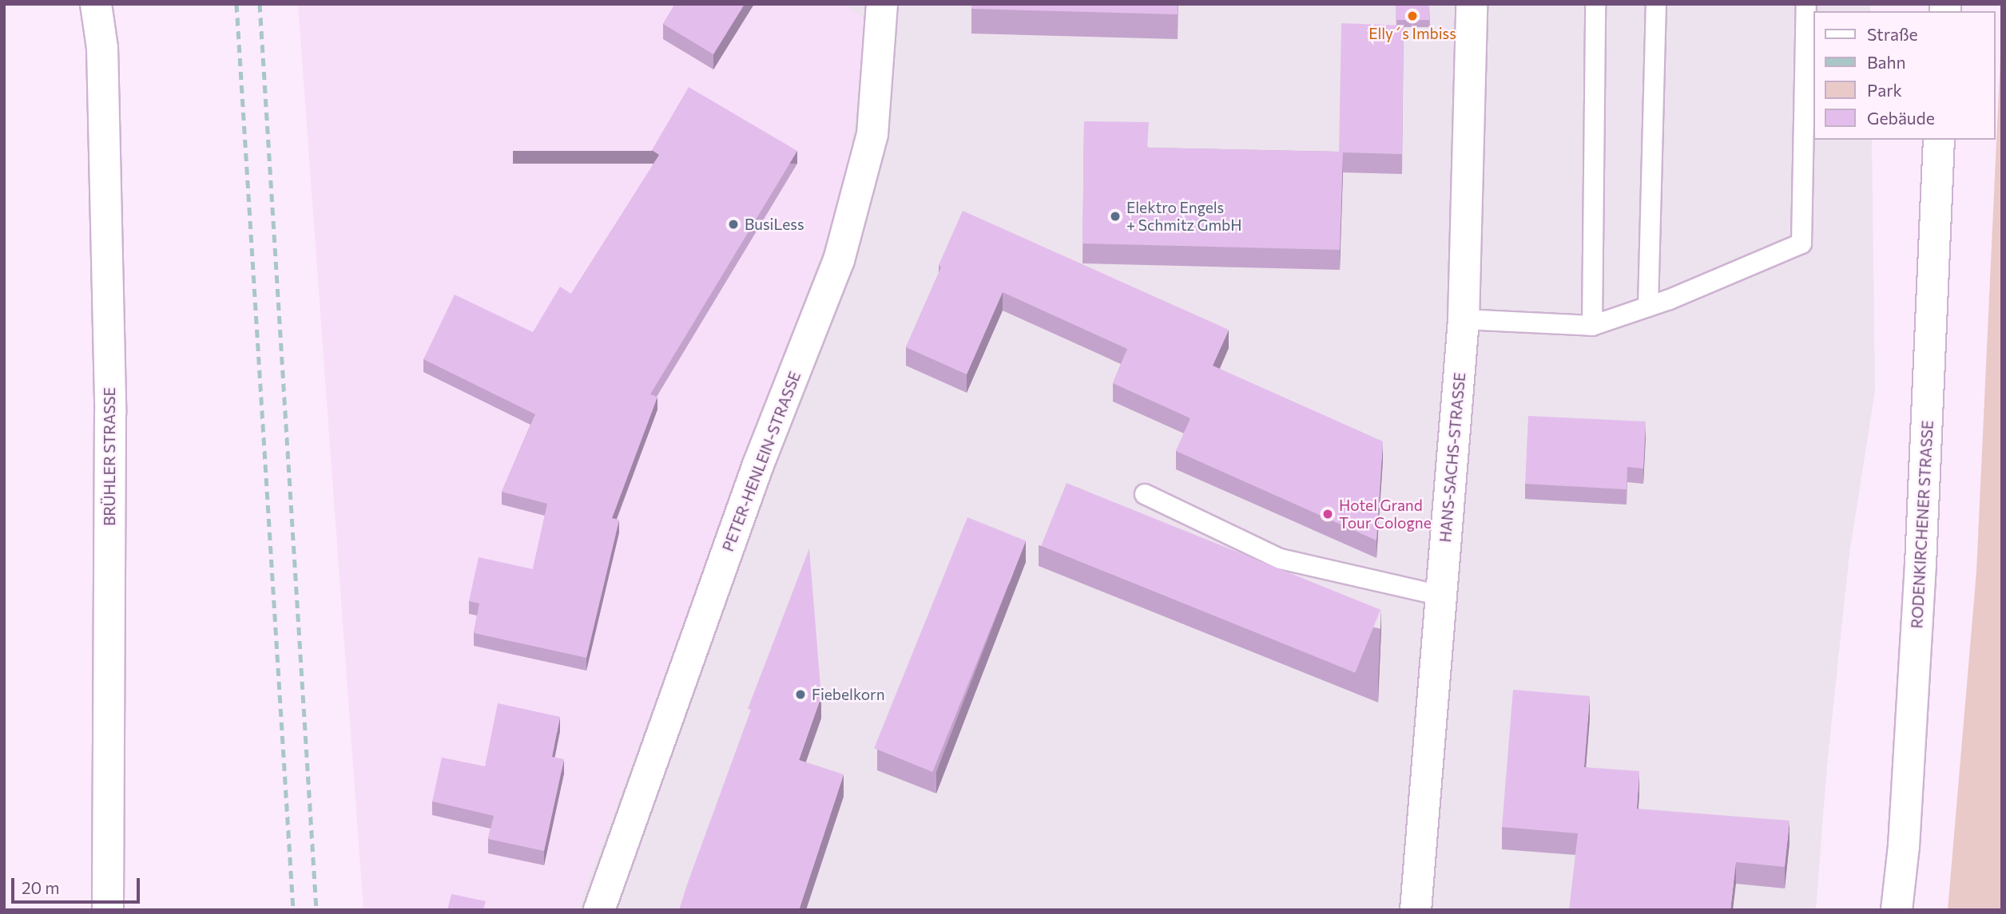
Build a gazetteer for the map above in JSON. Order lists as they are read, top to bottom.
{
  "streets": {
    "street": [
      "BRÜHLER STRASSE",
      "HANS-SACHS-STRASSE",
      "PETER-HENLEIN-STRASSE",
      "RODENKIRCHENER STRASSE"
    ]
  },
  "places": [
    "Elly´s Imbiss",
    "Elektro Engels + Schmitz GmbH",
    "BusiLess",
    "Hotel Grand Tour Cologne",
    "Fiebelkorn"
  ],
  "legend": [
    "Straße",
    "Bahn",
    "Park",
    "Gebäude"
  ],
  "scale_bar": "20 m"
}
